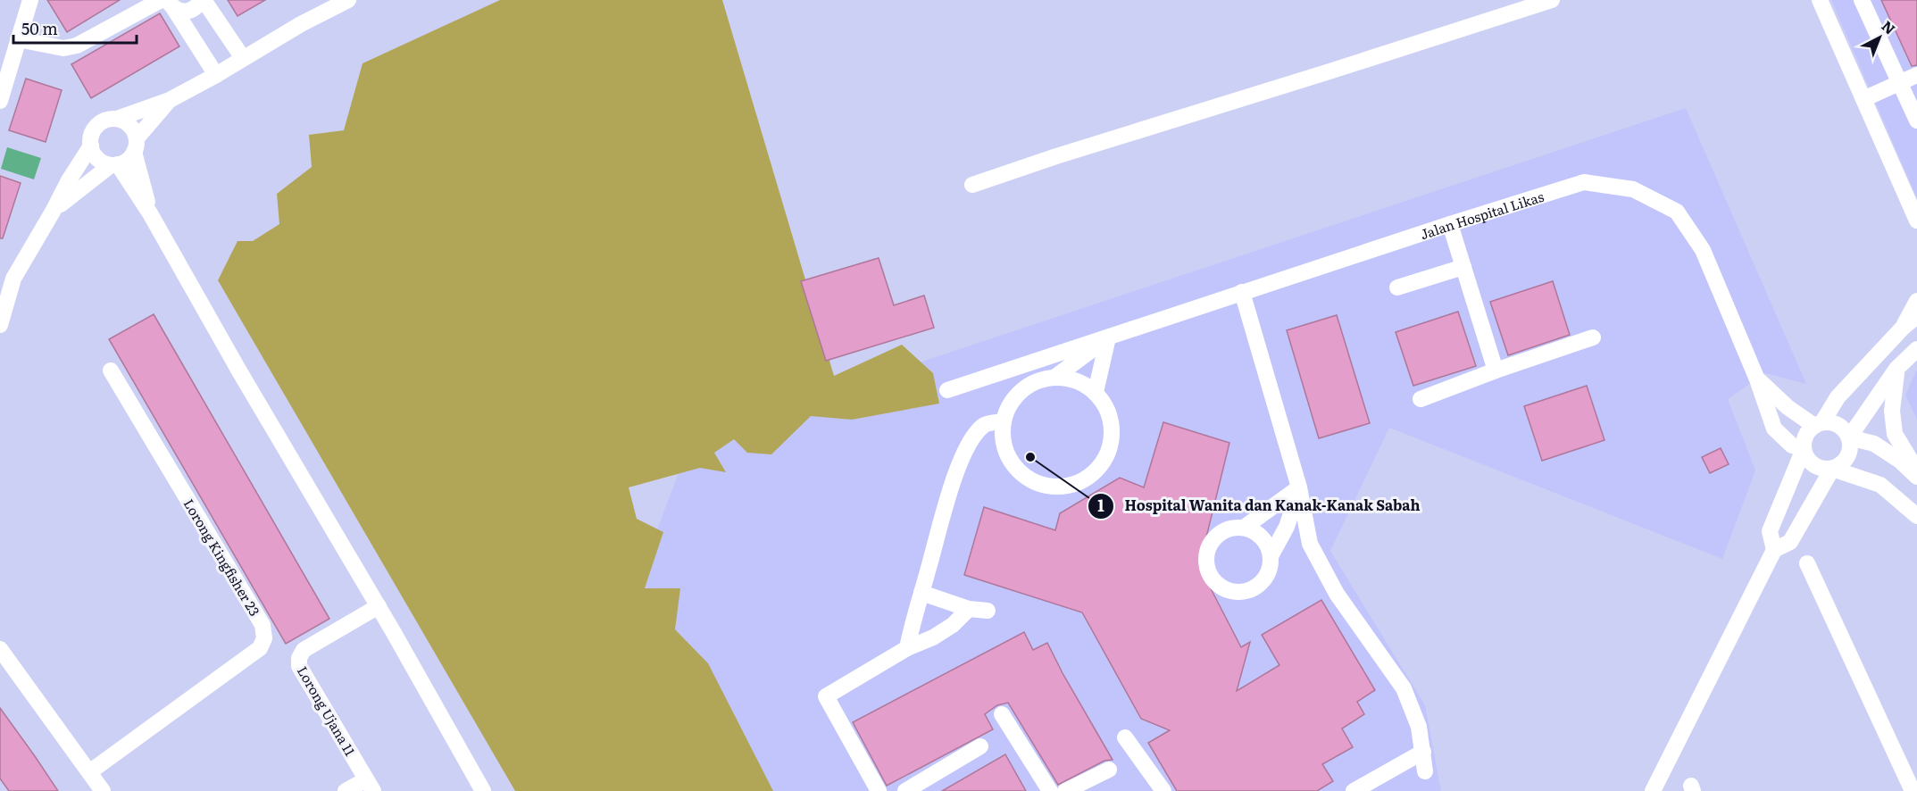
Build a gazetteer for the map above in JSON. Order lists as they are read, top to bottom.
{
  "streets": {
    "street": ["Jalan Hospital Likas", "Lorong Kingfisher 23", "Lorong Ujana 11"]
  },
  "places": ["Hospital Wanita dan Kanak-Kanak Sabah"],
  "scale_bar": "50 m",
  "north": "top right"
}
